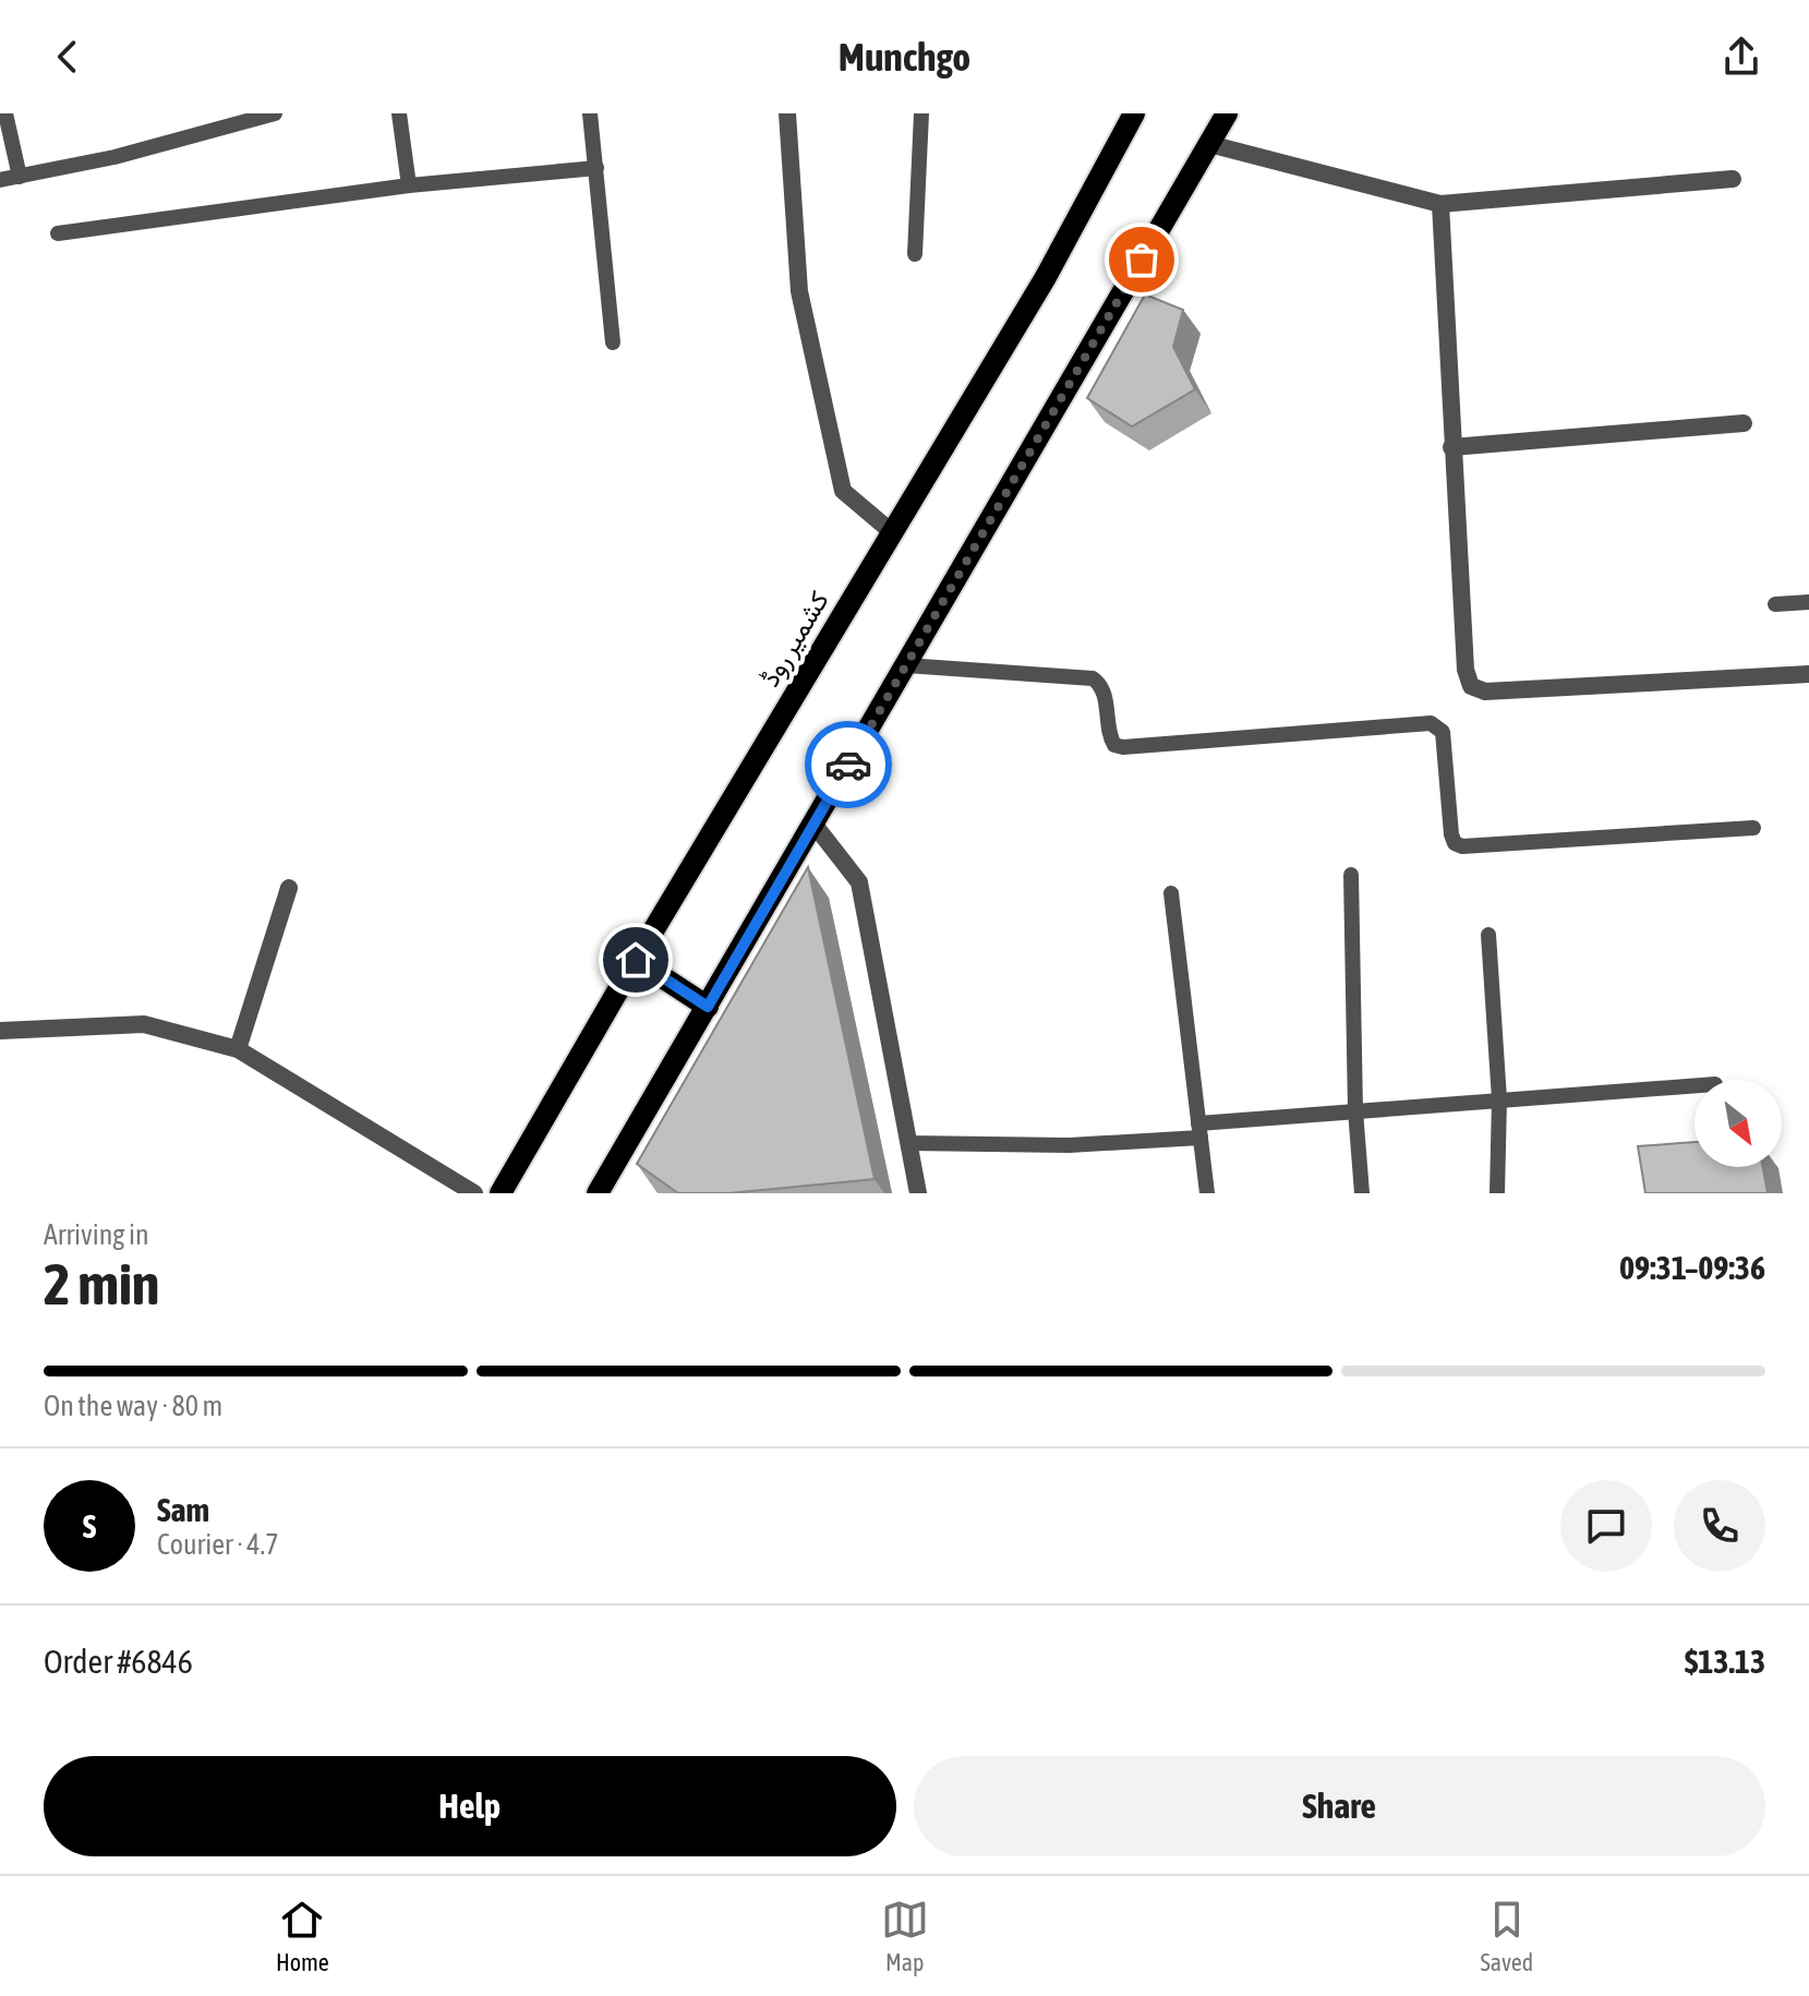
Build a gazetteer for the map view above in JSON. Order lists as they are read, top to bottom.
{
  "streets": {
    "main road": ["کشمیر روڈ"]
  },
  "north": "bottom right",
  "page": {
    "header": "Munchgo",
    "heading": ["2 min", "Arriving in", "09:31–09:36"],
    "panel": [
      "Sam",
      "Courier · 4.7",
      "Order #6846",
      "$13.13"
    ],
    "bar": "On the way · 80 m",
    "round": "S",
    "buttons": ["Help", "Share"],
    "tabs": ["Home", "Map", "Saved"]
  }
}
